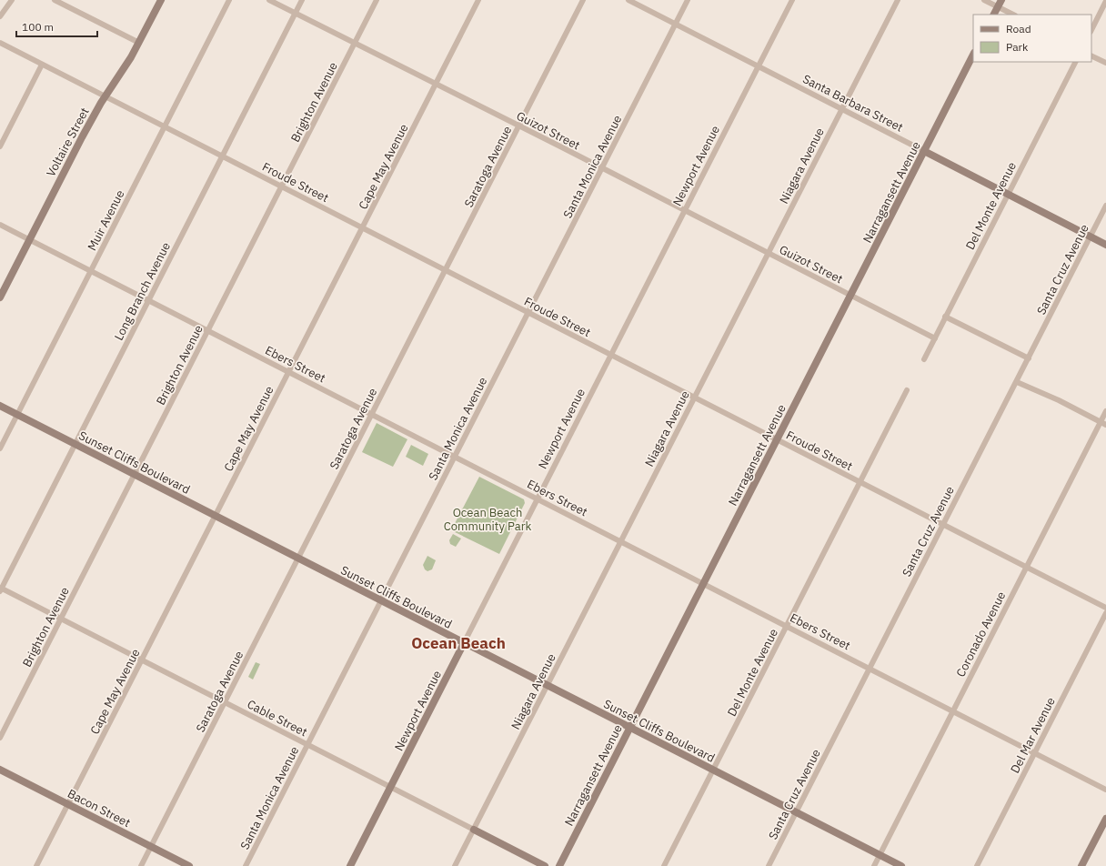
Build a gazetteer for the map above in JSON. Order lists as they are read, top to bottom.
{
  "streets": {
    "street": [
      "Brighton Avenue",
      "Santa Barbara Street",
      "Guizot Street",
      "Voltaire Street",
      "Newport Avenue",
      "Niagara Avenue",
      "Cape May Avenue",
      "Saratoga Avenue",
      "Santa Monica Avenue",
      "Froude Street",
      "Narragansett Avenue",
      "Del Monte Avenue",
      "Muir Avenue",
      "Santa Cruz Avenue",
      "Long Branch Avenue",
      "Ebers Street",
      "Sunset Cliffs Boulevard",
      "Coronado Avenue",
      "Cable Street",
      "Del Mar Avenue",
      "Bacon Street"
    ]
  },
  "crossings": [
    ["Brighton Avenue", "Guizot Street"],
    ["Brighton Avenue", "Froude Street"],
    ["Brighton Avenue", "Ebers Street"],
    ["Brighton Avenue", "Sunset Cliffs Boulevard"],
    ["Brighton Avenue", "Cable Street"],
    ["Santa Barbara Street", "Newport Avenue"],
    ["Santa Barbara Street", "Niagara Avenue"],
    ["Santa Barbara Street", "Santa Monica Avenue"],
    ["Santa Barbara Street", "Narragansett Avenue"],
    ["Santa Barbara Street", "Del Monte Avenue"],
    ["Santa Barbara Street", "Santa Cruz Avenue"],
    ["Guizot Street", "Newport Avenue"],
    ["Guizot Street", "Niagara Avenue"],
    ["Guizot Street", "Cape May Avenue"],
    ["Guizot Street", "Saratoga Avenue"],
    ["Guizot Street", "Santa Monica Avenue"],
    ["Guizot Street", "Narragansett Avenue"],
    ["Guizot Street", "Del Monte Avenue"],
    ["Guizot Street", "Long Branch Avenue"],
    ["Voltaire Street", "Froude Street"],
    ["Voltaire Street", "Ebers Street"],
    ["Newport Avenue", "Froude Street"],
    ["Newport Avenue", "Ebers Street"],
    ["Newport Avenue", "Sunset Cliffs Boulevard"],
    ["Newport Avenue", "Cable Street"],
    ["Niagara Avenue", "Froude Street"],
    ["Niagara Avenue", "Ebers Street"],
    ["Niagara Avenue", "Sunset Cliffs Boulevard"],
    ["Niagara Avenue", "Cable Street"],
    ["Cape May Avenue", "Froude Street"],
    ["Cape May Avenue", "Ebers Street"],
    ["Cape May Avenue", "Sunset Cliffs Boulevard"],
    ["Cape May Avenue", "Cable Street"],
    ["Cape May Avenue", "Bacon Street"],
    ["Saratoga Avenue", "Froude Street"],
    ["Saratoga Avenue", "Ebers Street"],
    ["Saratoga Avenue", "Sunset Cliffs Boulevard"],
    ["Saratoga Avenue", "Cable Street"],
    ["Saratoga Avenue", "Bacon Street"],
    ["Santa Monica Avenue", "Froude Street"],
    ["Santa Monica Avenue", "Ebers Street"],
    ["Santa Monica Avenue", "Sunset Cliffs Boulevard"],
    ["Santa Monica Avenue", "Cable Street"],
    ["Froude Street", "Narragansett Avenue"],
    ["Froude Street", "Del Monte Avenue"],
    ["Froude Street", "Muir Avenue"],
    ["Froude Street", "Santa Cruz Avenue"],
    ["Froude Street", "Long Branch Avenue"],
    ["Froude Street", "Coronado Avenue"],
    ["Narragansett Avenue", "Ebers Street"],
    ["Narragansett Avenue", "Sunset Cliffs Boulevard"],
    ["Del Monte Avenue", "Ebers Street"],
    ["Del Monte Avenue", "Sunset Cliffs Boulevard"],
    ["Muir Avenue", "Ebers Street"],
    ["Muir Avenue", "Sunset Cliffs Boulevard"],
    ["Santa Cruz Avenue", "Ebers Street"],
    ["Santa Cruz Avenue", "Sunset Cliffs Boulevard"],
    ["Long Branch Avenue", "Ebers Street"],
    ["Long Branch Avenue", "Sunset Cliffs Boulevard"],
    ["Long Branch Avenue", "Cable Street"],
    ["Ebers Street", "Coronado Avenue"],
    ["Ebers Street", "Del Mar Avenue"],
    ["Sunset Cliffs Boulevard", "Coronado Avenue"]
  ],
  "districts": ["Ocean Beach"],
  "parks": ["Ocean Beach Community Park"],
  "legend": ["Road", "Park"],
  "scale_bar": "100 m"
}
